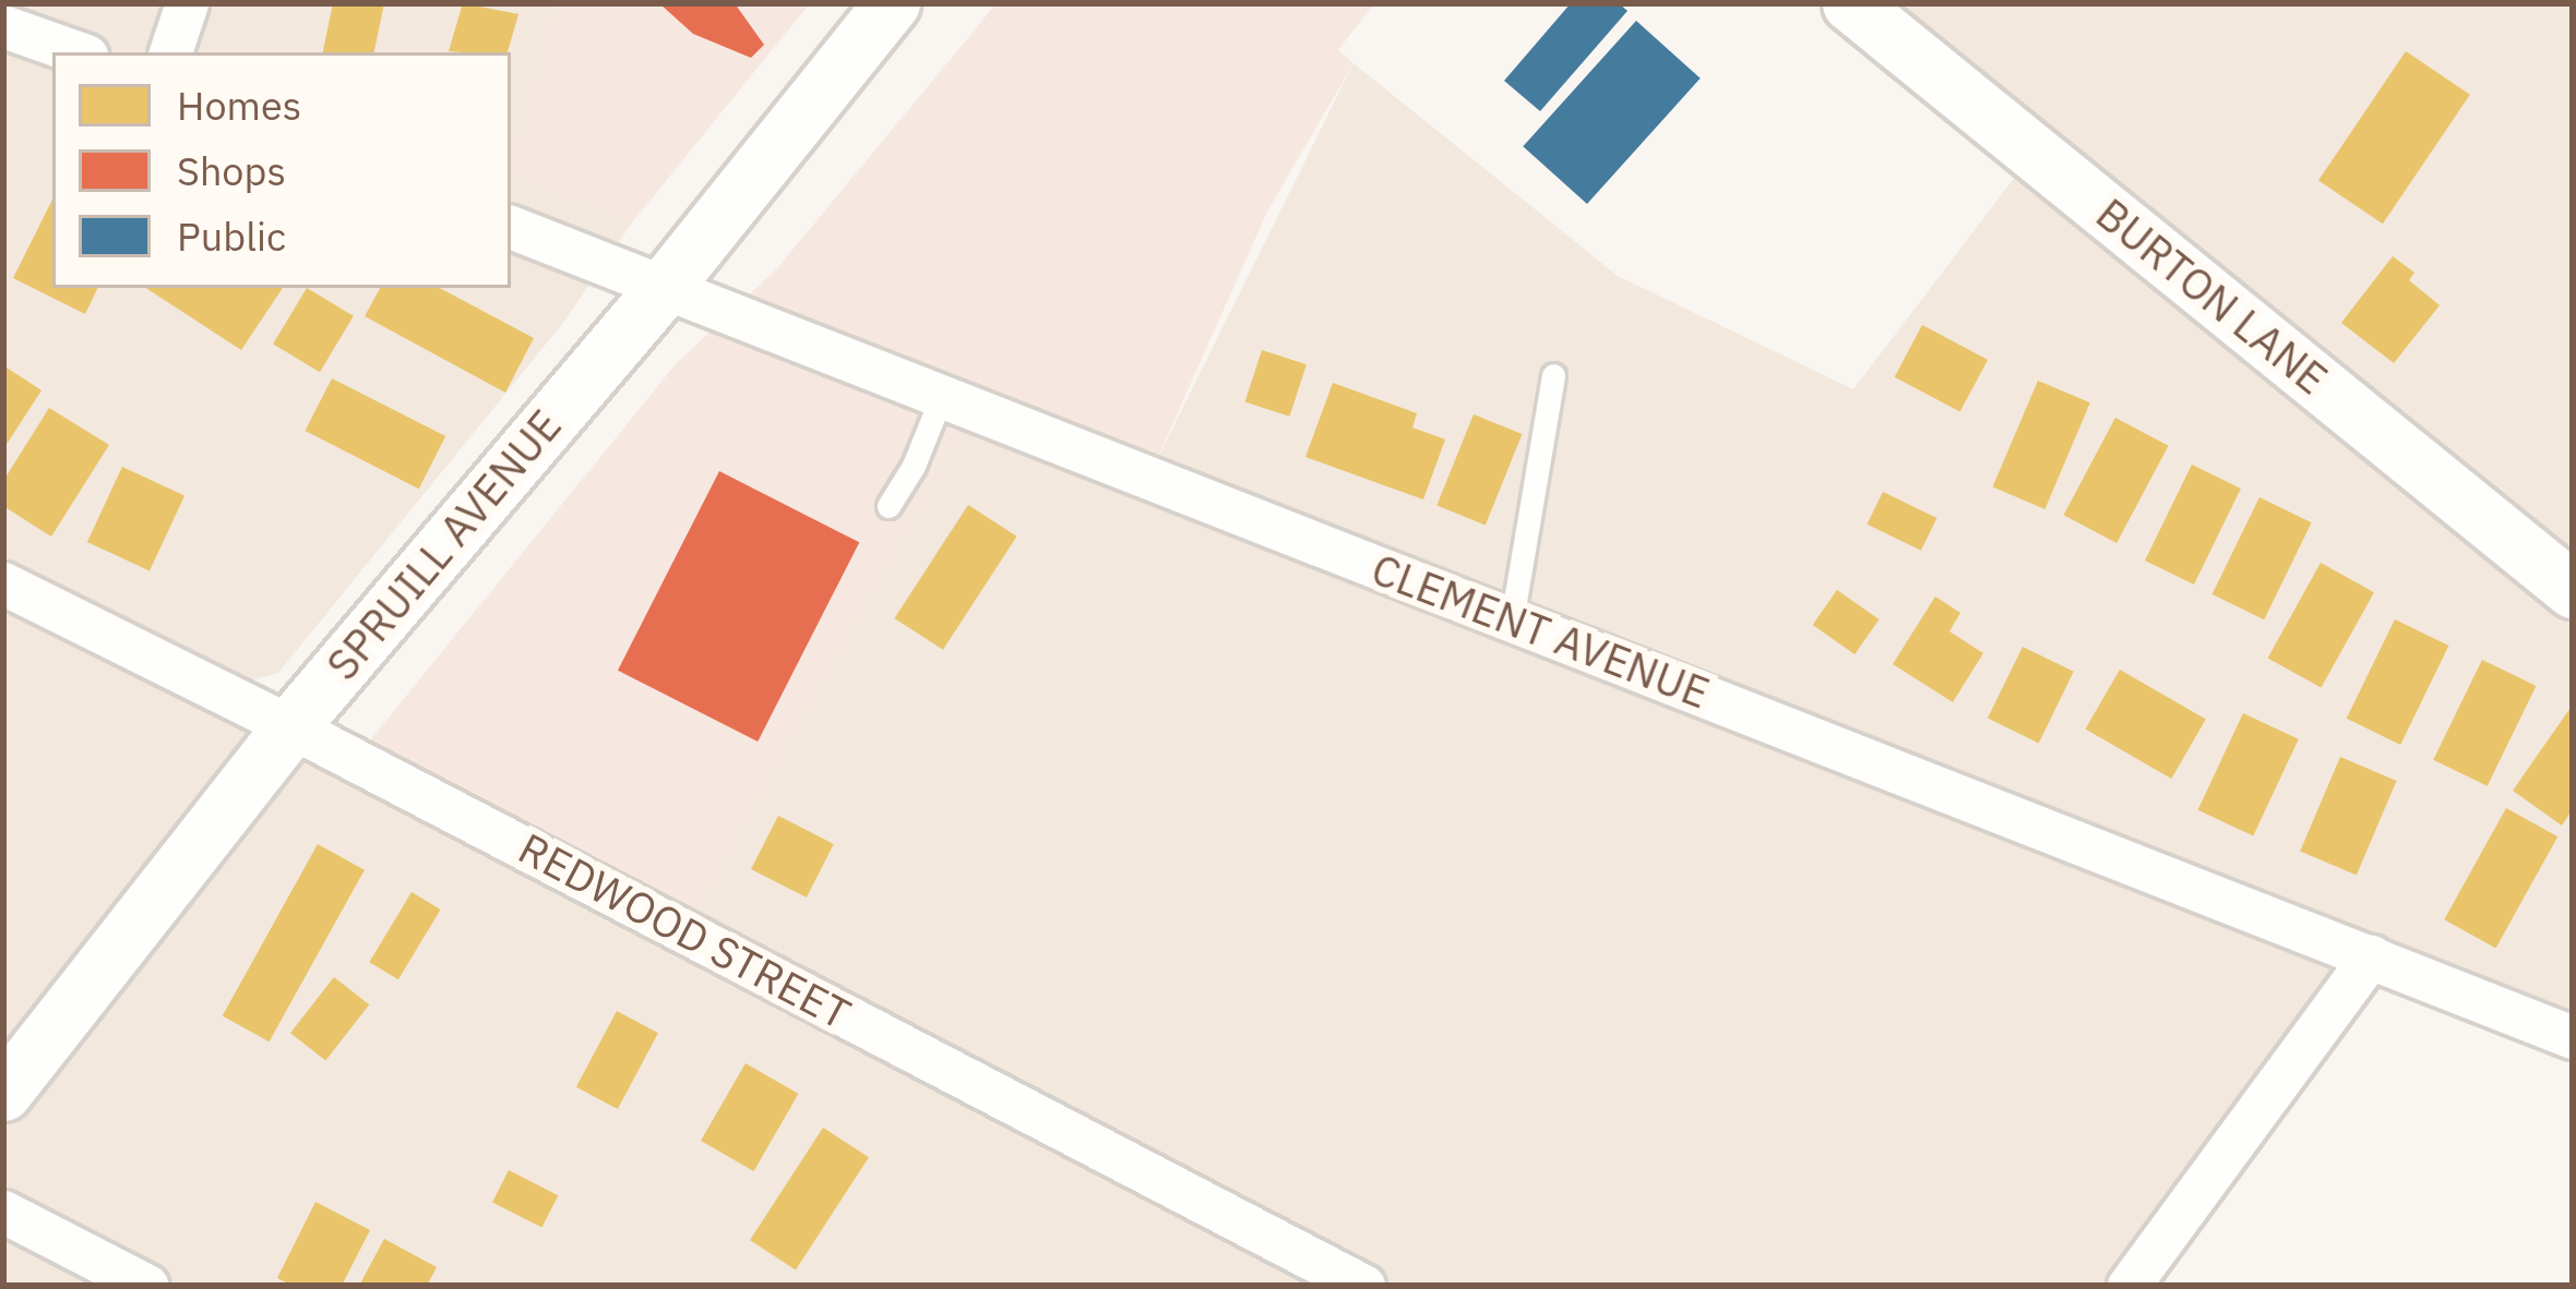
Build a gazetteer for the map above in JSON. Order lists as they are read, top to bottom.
{
  "streets": {
    "street": [
      "BURTON LANE",
      "SPRUILL AVENUE",
      "CLEMENT AVENUE",
      "REDWOOD STREET"
    ]
  },
  "crossings": [
    ["SPRUILL AVENUE", "CLEMENT AVENUE"],
    ["SPRUILL AVENUE", "REDWOOD STREET"]
  ],
  "legend": ["Homes", "Shops", "Public"]
}
